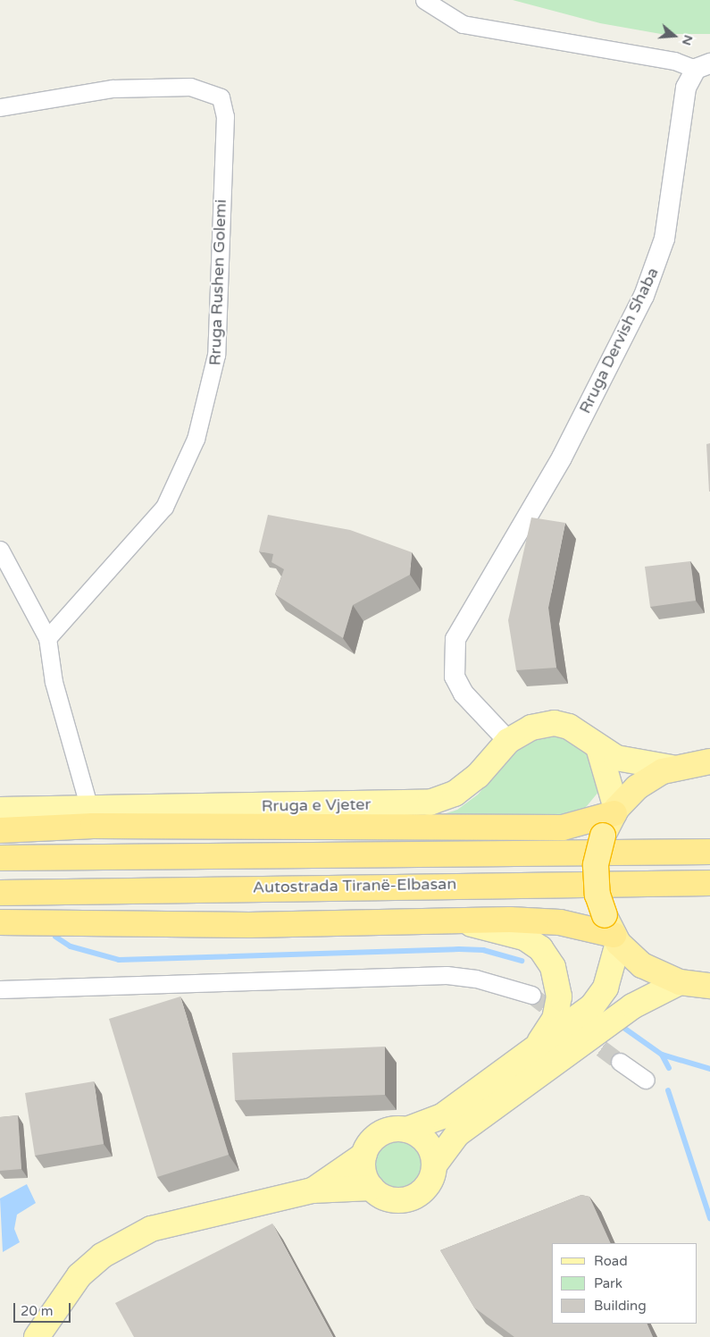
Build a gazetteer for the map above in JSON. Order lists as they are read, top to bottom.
{
  "streets": {
    "highway": ["Autostrada Tiranë-Elbasan"],
    "main road": ["Rruga e Vjeter"],
    "street": ["Rruga Rushen Golemi", "Rruga Dervish Shaba"]
  },
  "crossings": [
    ["Rruga Dervish Shaba", "Rruga e Vjeter"]
  ],
  "legend": ["Road", "Park", "Building"],
  "scale_bar": "20 m",
  "north": "right"
}
